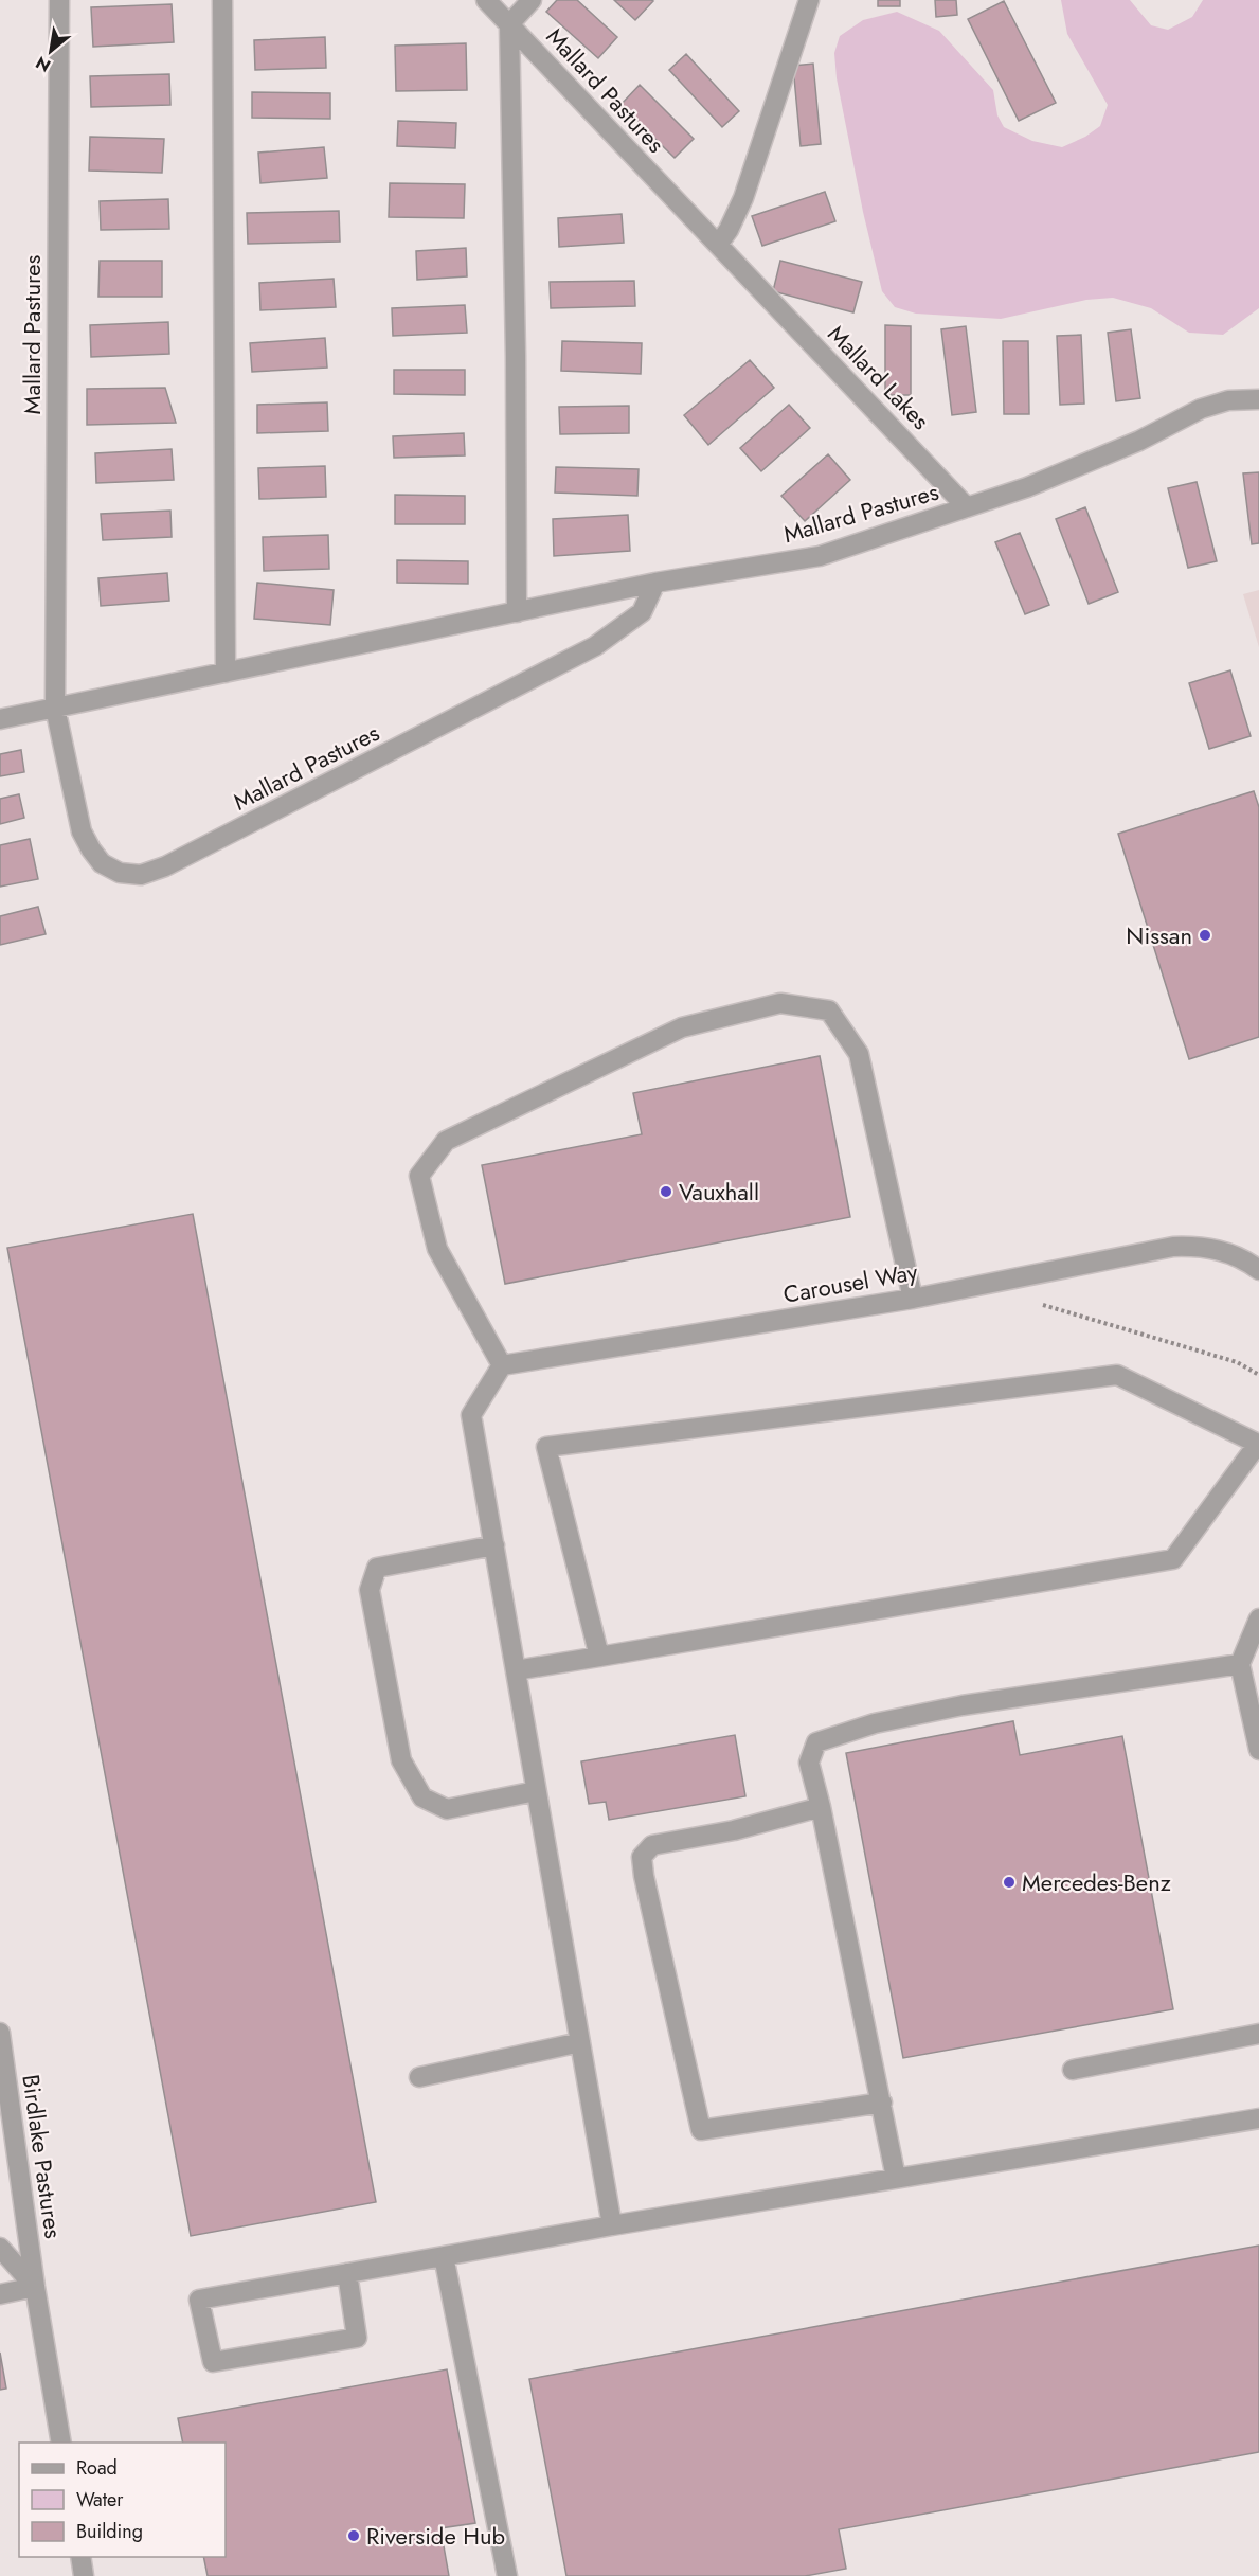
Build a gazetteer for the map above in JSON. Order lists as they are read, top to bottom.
{
  "streets": {
    "street": [
      "Mallard Pastures",
      "Mallard Lakes",
      "Carousel Way",
      "Birdlake Pastures"
    ]
  },
  "crossings": [
    ["Mallard Pastures", "Mallard Lakes"]
  ],
  "places": [
    "Nissan",
    "Vauxhall",
    "Mercedes-Benz",
    "Riverside Hub"
  ],
  "legend": ["Road", "Water", "Building"],
  "north": "bottom left"
}
